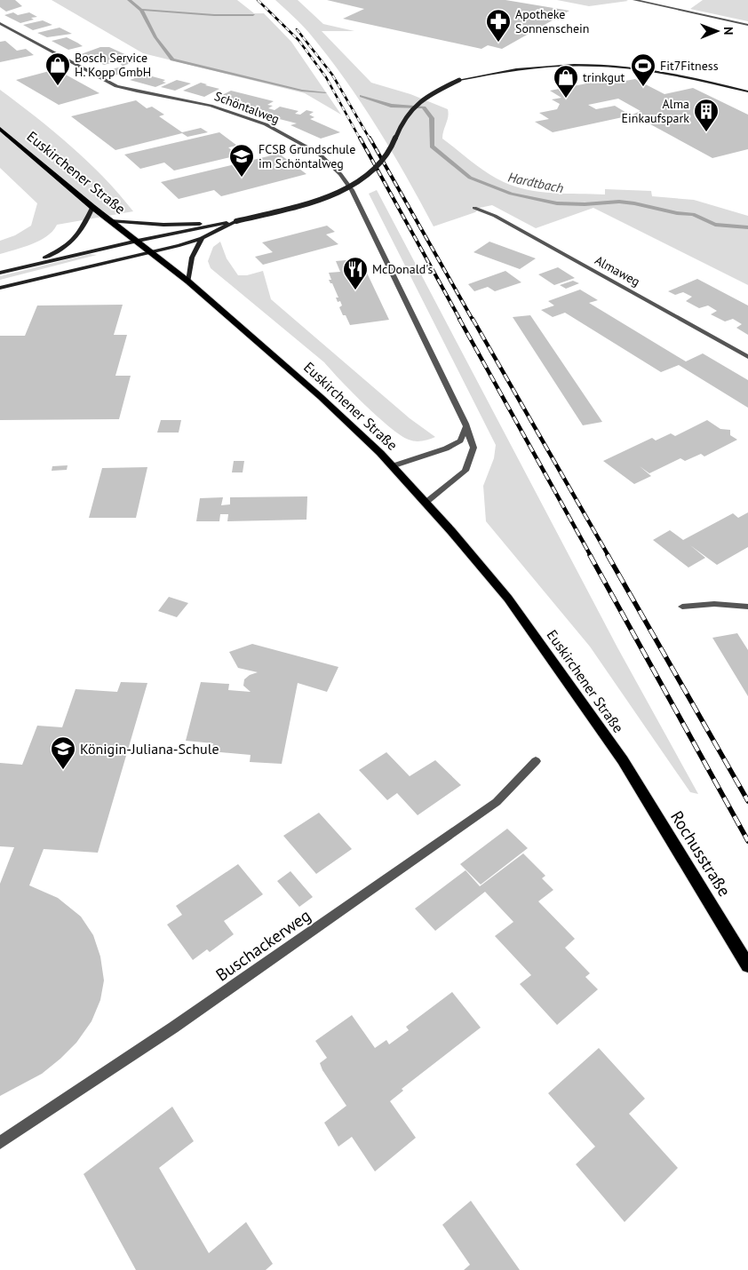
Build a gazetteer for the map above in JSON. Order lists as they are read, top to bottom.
{
  "streets": {
    "main road": ["Euskirchener Straße", "Rochusstraße"],
    "street": ["Schöntalweg", "Almaweg", "Buschackerweg"]
  },
  "crossings": [
    ["Schöntalweg", "Euskirchener Straße"],
    ["Euskirchener Straße", "Rochusstraße"]
  ],
  "water": ["Hardtbach"],
  "places": {
    "pharmacy": ["Apotheke Sonnenschein"],
    "shop": ["Bosch Service H. Kopp GmbH", "trinkgut"],
    "sports": ["Fit7Fitness"],
    "building": ["Alma Einkaufspark"],
    "school or university": ["FCSB Grundschule im Schöntalweg", "Königin-Juliana-Schule"],
    "restaurant": ["McDonald's"]
  },
  "north": "right"
}
